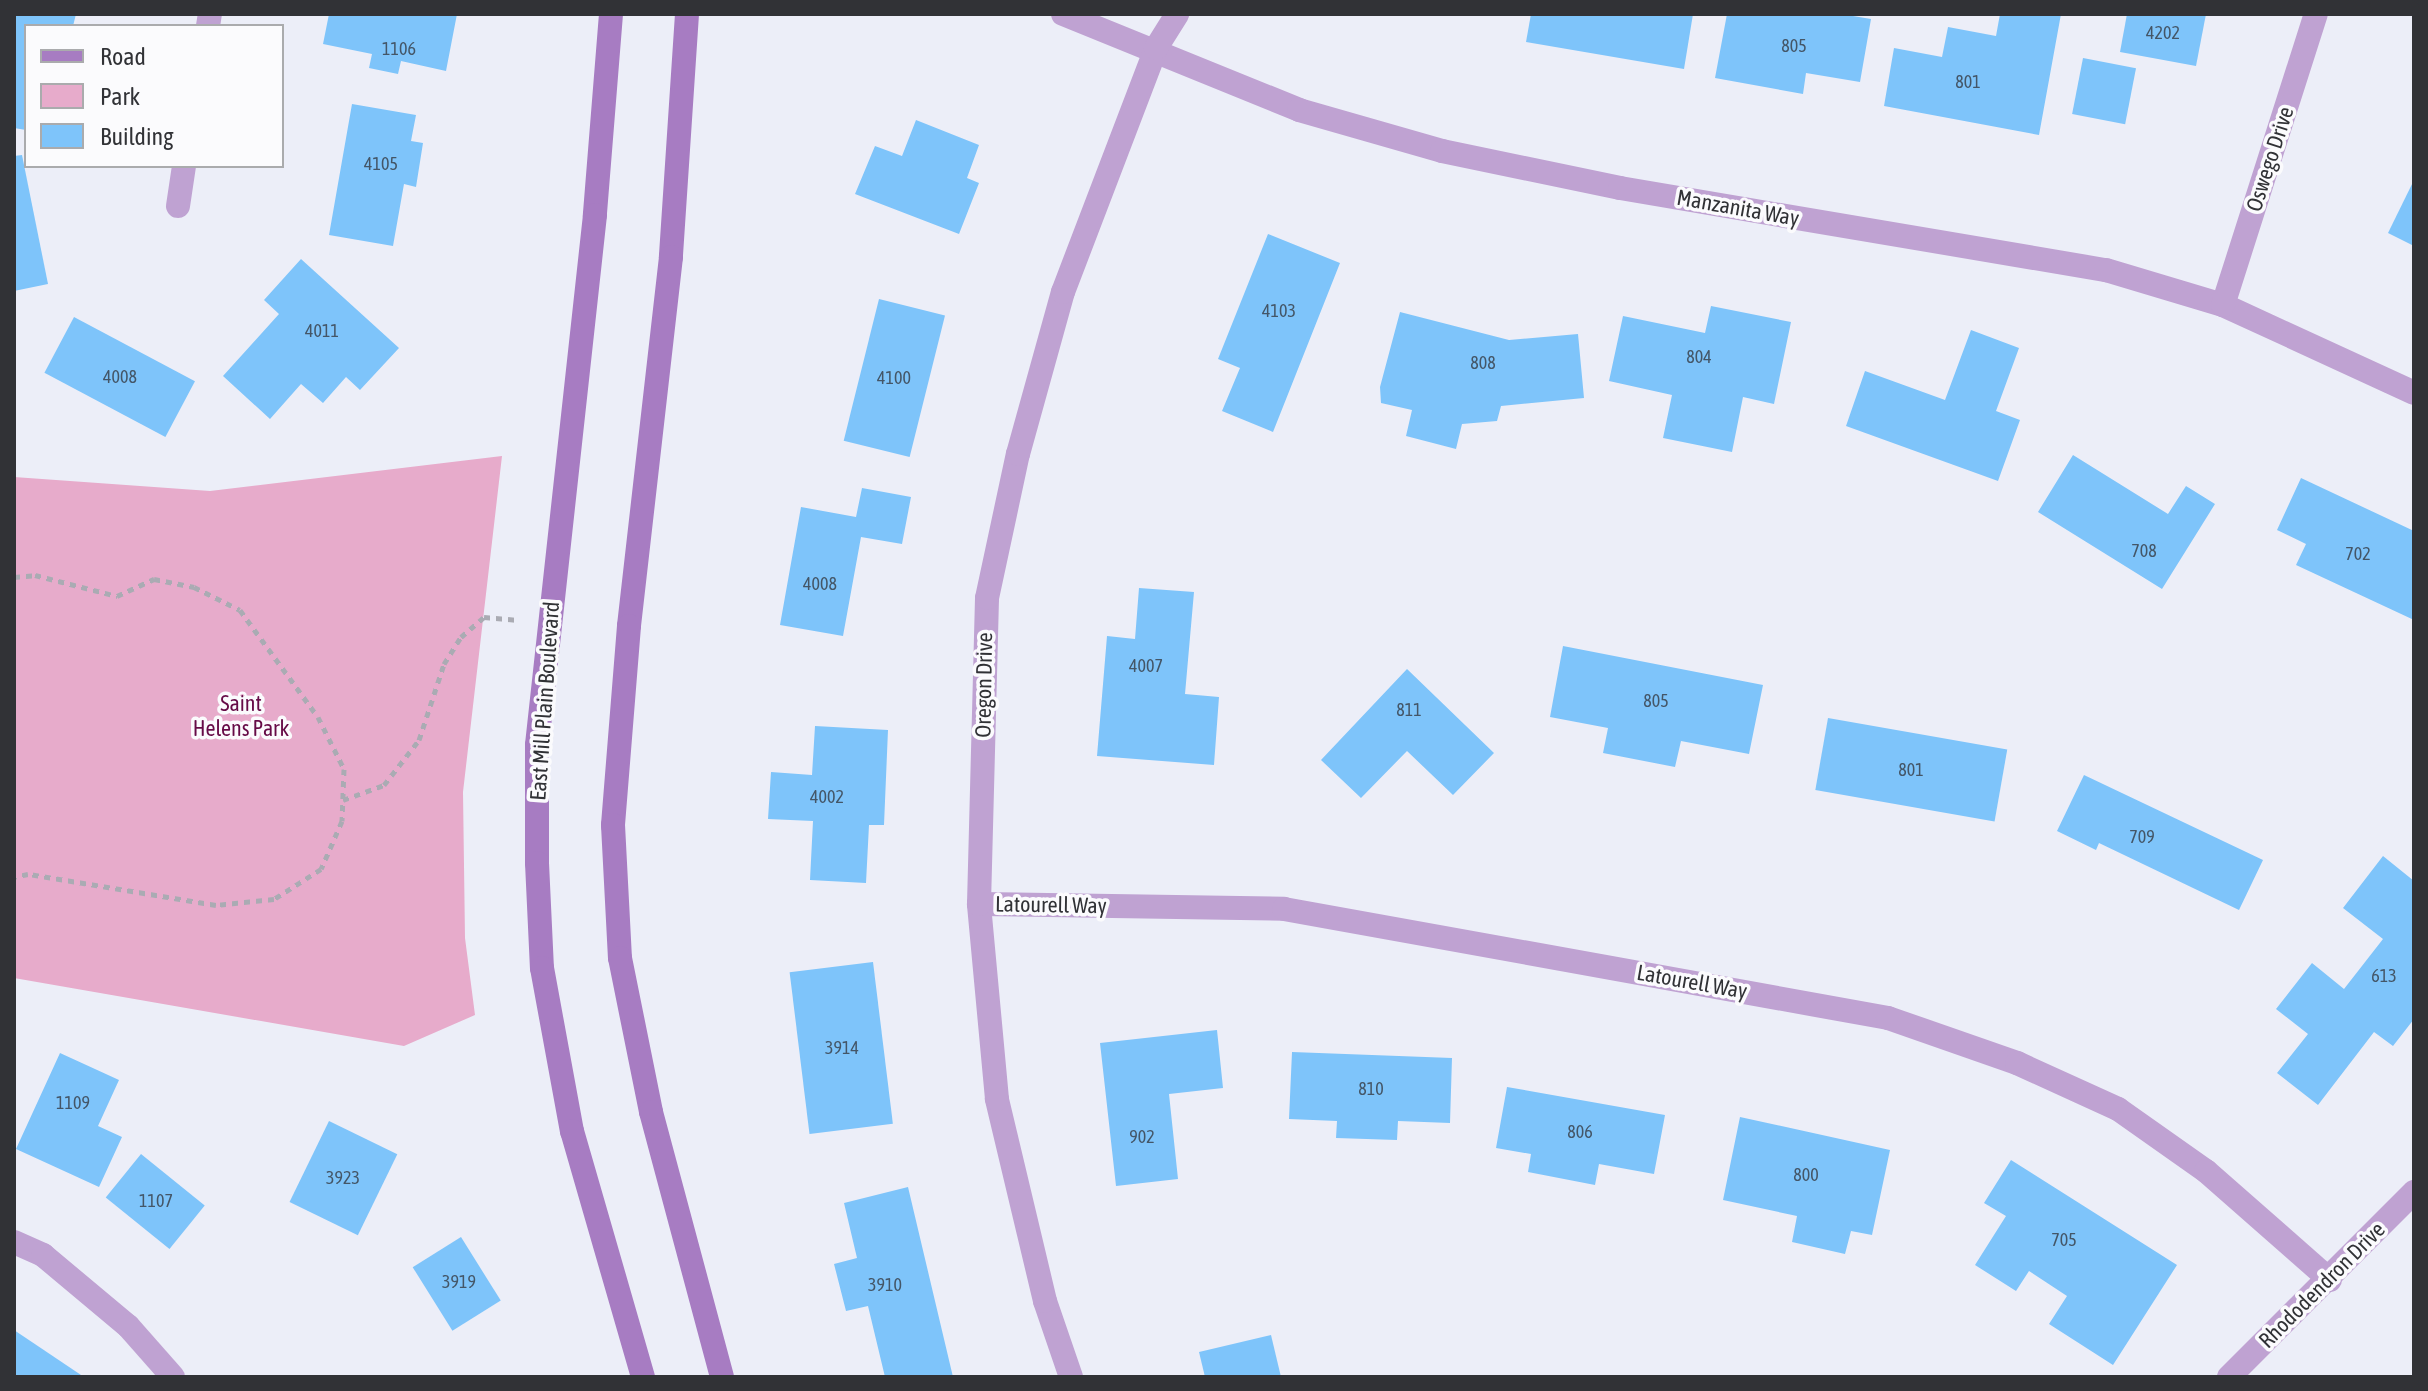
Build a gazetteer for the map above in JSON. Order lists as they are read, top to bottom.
{
  "streets": {
    "main road": ["East Mill Plain Boulevard"],
    "street": [
      "Oswego Drive",
      "Manzanita Way",
      "Oregon Drive",
      "Latourell Way",
      "Rhododendron Drive"
    ]
  },
  "crossings": [
    ["Oswego Drive", "Manzanita Way"],
    ["Manzanita Way", "Oregon Drive"],
    ["Oregon Drive", "Latourell Way"],
    ["Latourell Way", "Rhododendron Drive"]
  ],
  "parks": ["Saint Helens Park"],
  "house_numbers": [
    "4202",
    "805",
    "1106",
    "801",
    "4105",
    "4103",
    "4011",
    "804",
    "808",
    "4008",
    "4100",
    "708",
    "702",
    "4008",
    "4007",
    "805",
    "811",
    "801",
    "4002",
    "709",
    "613",
    "3914",
    "810",
    "1109",
    "806",
    "902",
    "800",
    "3923",
    "1107",
    "705",
    "3919",
    "3910"
  ],
  "legend": ["Road", "Park", "Building"]
}
